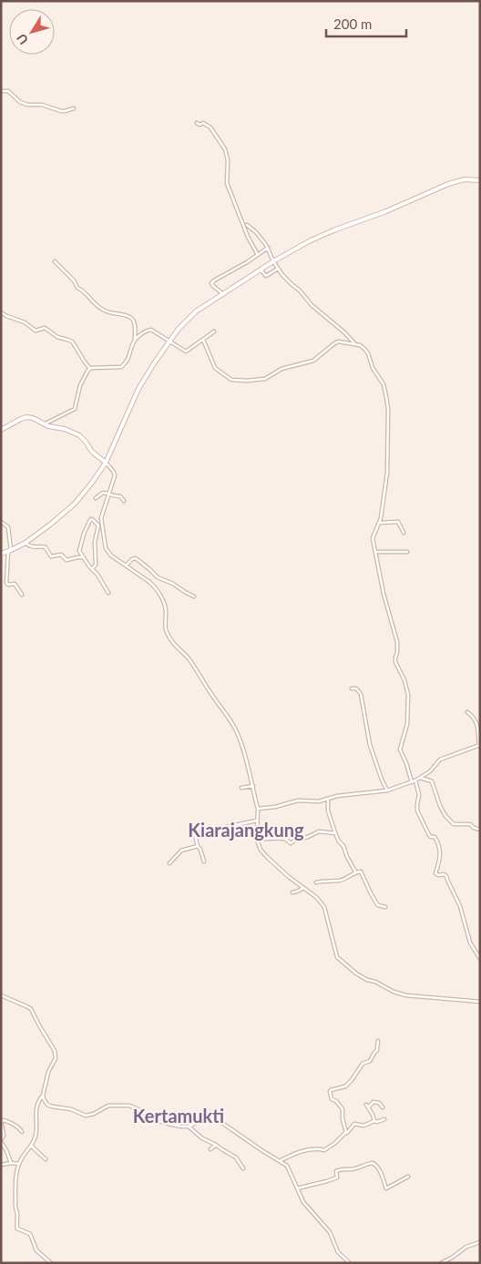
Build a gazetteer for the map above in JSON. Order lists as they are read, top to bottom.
{
  "districts": ["Kiarajangkung", "Kertamukti"],
  "scale_bar": "200 m",
  "north": "bottom left"
}
